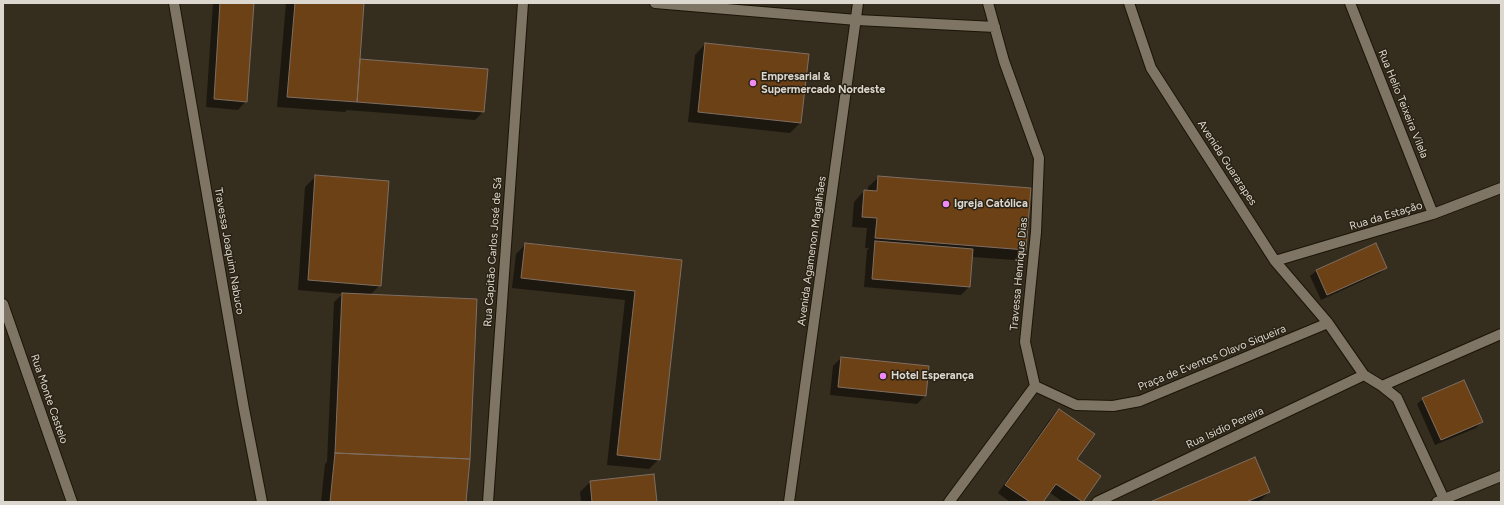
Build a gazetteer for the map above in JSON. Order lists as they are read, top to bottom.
{
  "streets": {
    "street": [
      "Rua Helio Teixeira Vilela",
      "Avenida Guararapes",
      "Rua da Estação",
      "Travessa Joaquim Nabuco",
      "Avenida Agamenon Magalhães",
      "Rua Capitão Carlos José de Sá",
      "Travessa Henrique Dias",
      "Praça de Eventos Olavo Siqueira",
      "Rua Monte Castelo",
      "Rua Isidio Pereira"
    ]
  },
  "crossings": [
    ["Rua Helio Teixeira Vilela", "Rua da Estação"],
    ["Avenida Guararapes", "Rua da Estação"],
    ["Avenida Guararapes", "Praça de Eventos Olavo Siqueira"],
    ["Avenida Guararapes", "Rua Isidio Pereira"],
    ["Travessa Henrique Dias", "Praça de Eventos Olavo Siqueira"]
  ],
  "places": ["Empresarial & Supermercado Nordeste", "Igreja Católica", "Hotel Esperança"]
}
